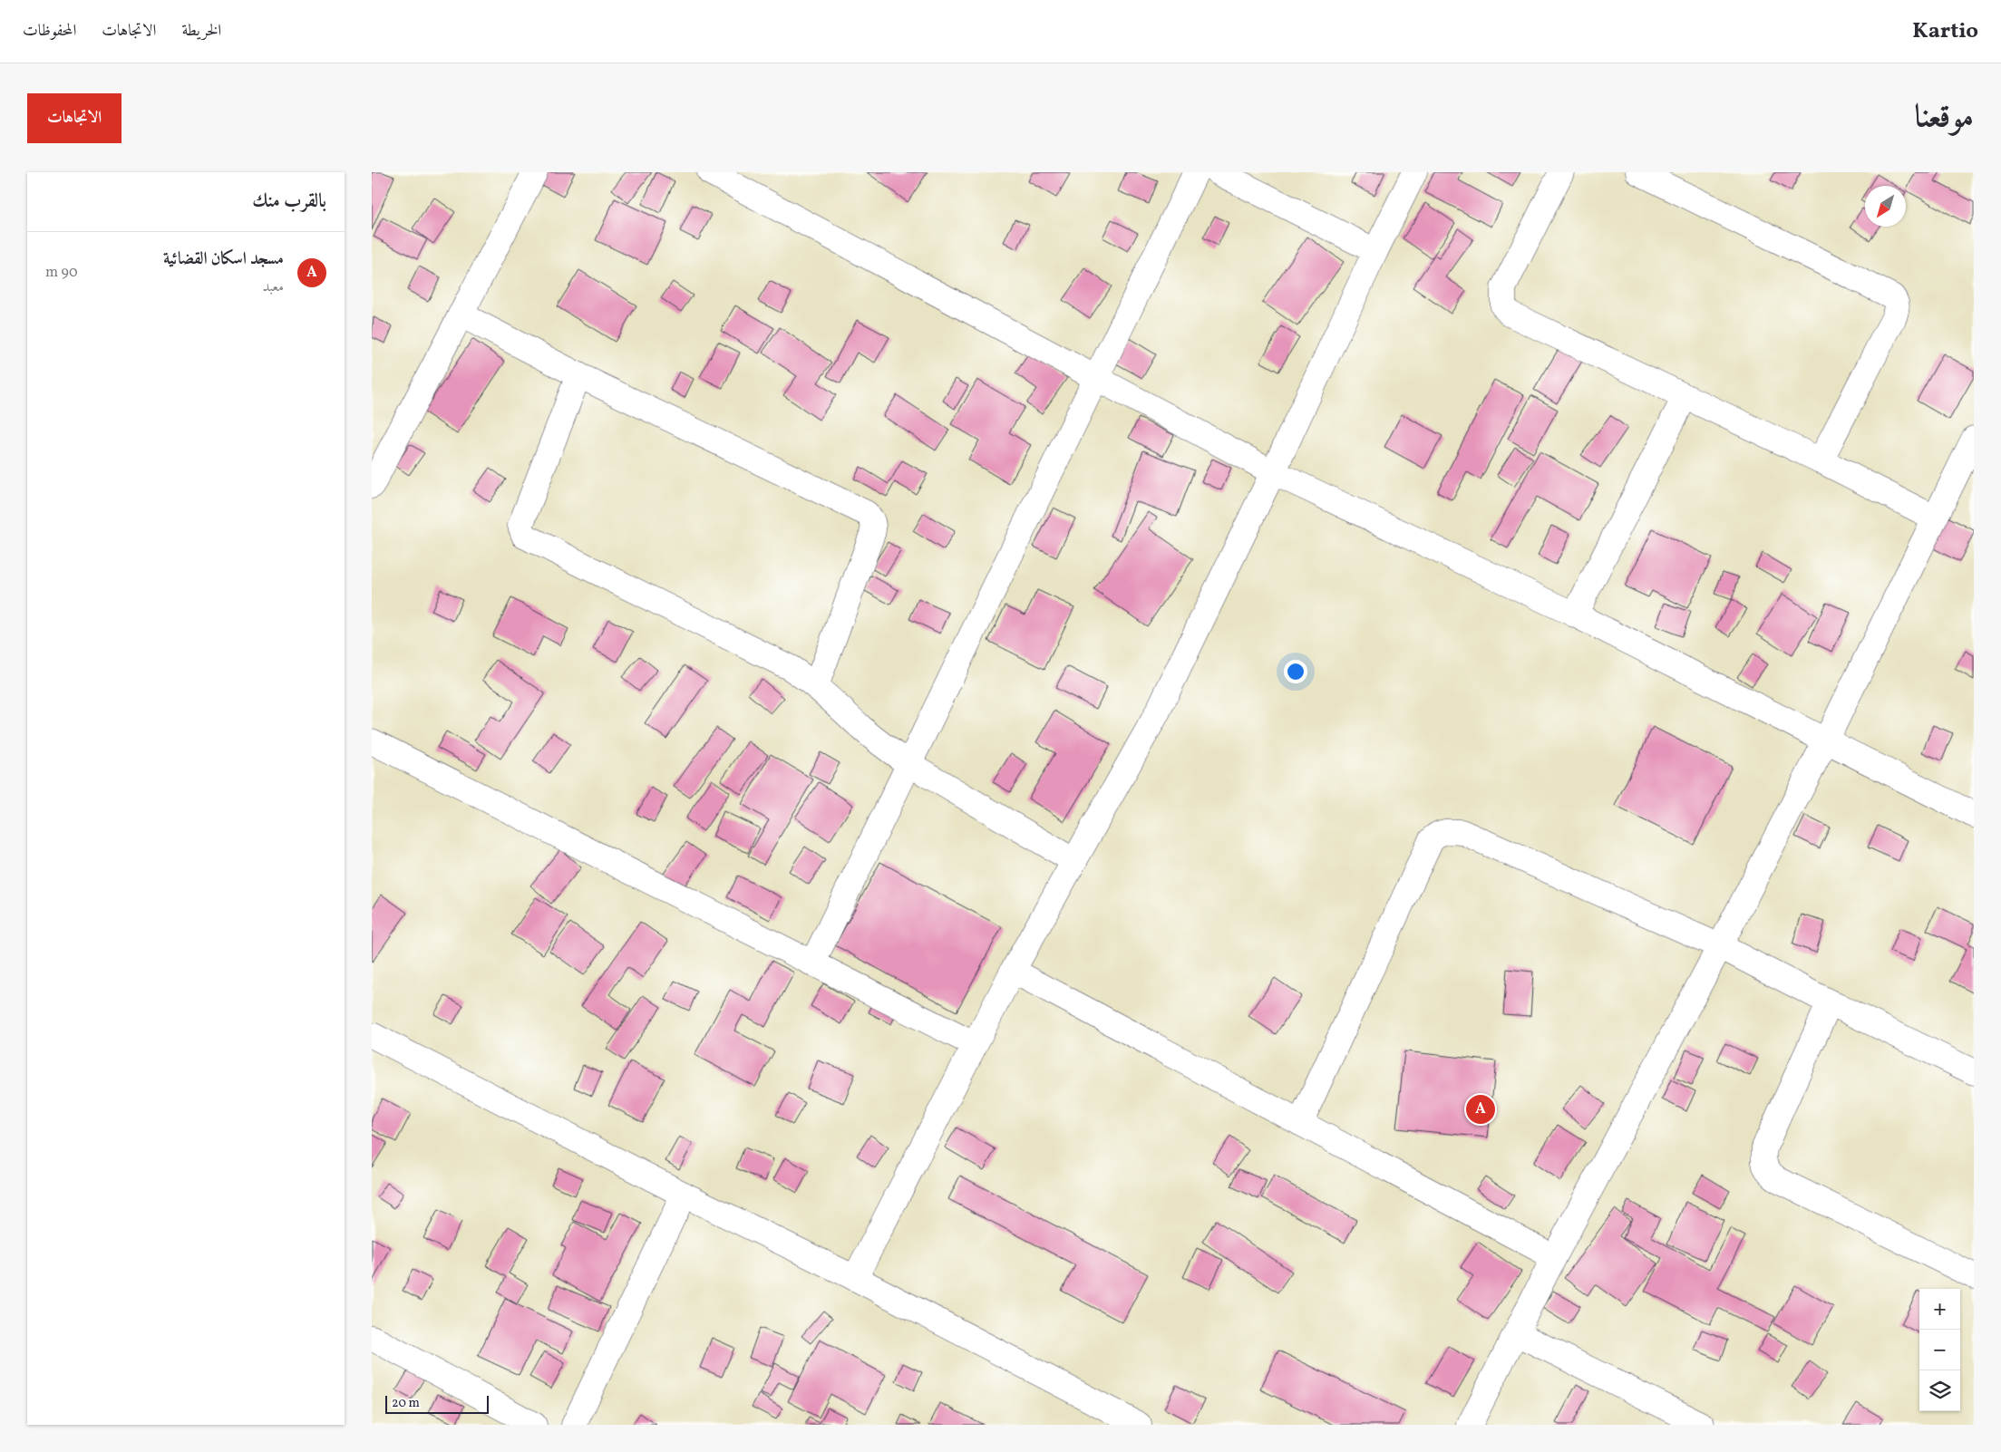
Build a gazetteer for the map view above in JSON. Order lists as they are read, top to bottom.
{
  "scale_bar": "20 m",
  "north": "bottom left",
  "page": {
    "header": "Kartio",
    "nav": ["الخريطة", "الاتجاهات", "المحفوظات"],
    "title": "موقعنا",
    "buttons": "الاتجاهات",
    "heading": "بالقرب منك",
    "list": [
      {
        "mark": "A",
        "name": "مسجد اسكان القضائية",
        "note": "معبد",
        "value": "90 m"
      }
    ],
    "pins": "A",
    "map_buttons": ["+", "−"],
    "scale": "20 m"
  }
}
